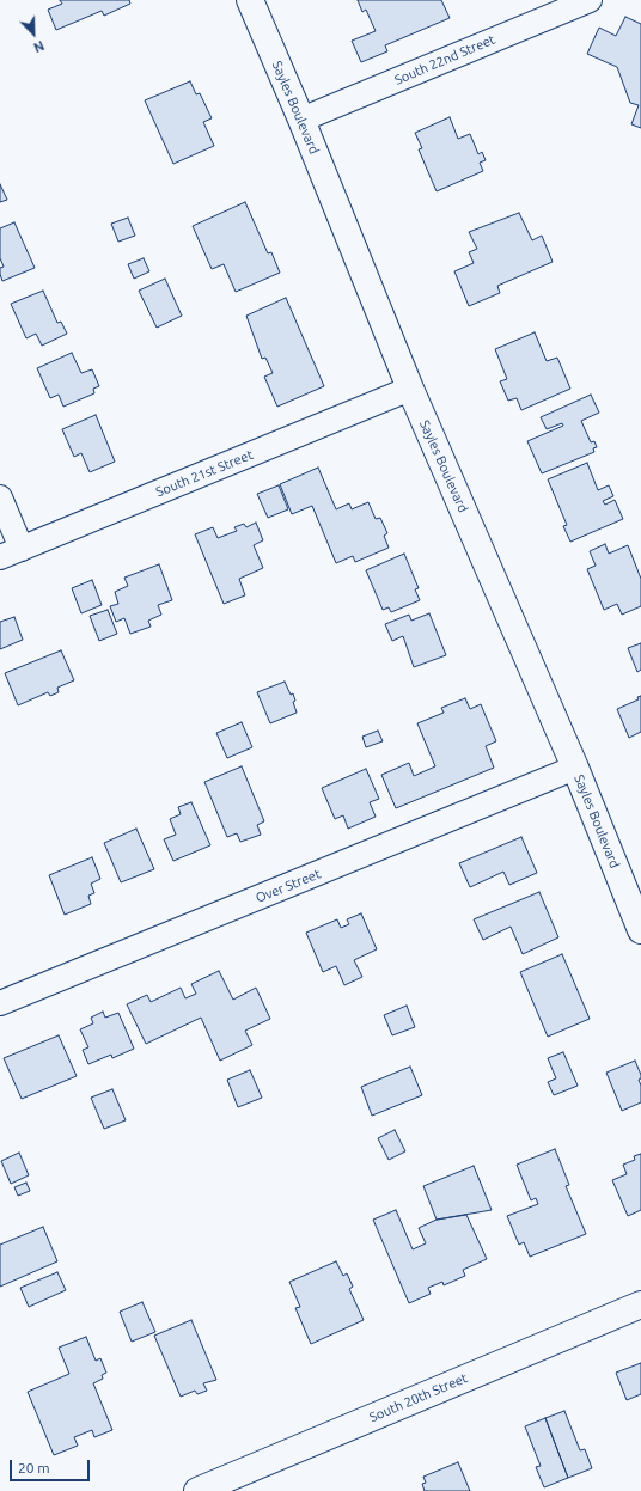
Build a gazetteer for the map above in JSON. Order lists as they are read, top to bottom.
{
  "streets": {
    "main road": ["Sayles Boulevard", "South 20th Street"],
    "street": ["South 22nd Street", "South 21st Street", "Over Street"]
  },
  "crossings": [
    ["South 22nd Street", "Sayles Boulevard"],
    ["Sayles Boulevard", "South 21st Street"],
    ["Sayles Boulevard", "Over Street"]
  ],
  "scale_bar": "20 m",
  "north": "bottom right"
}
